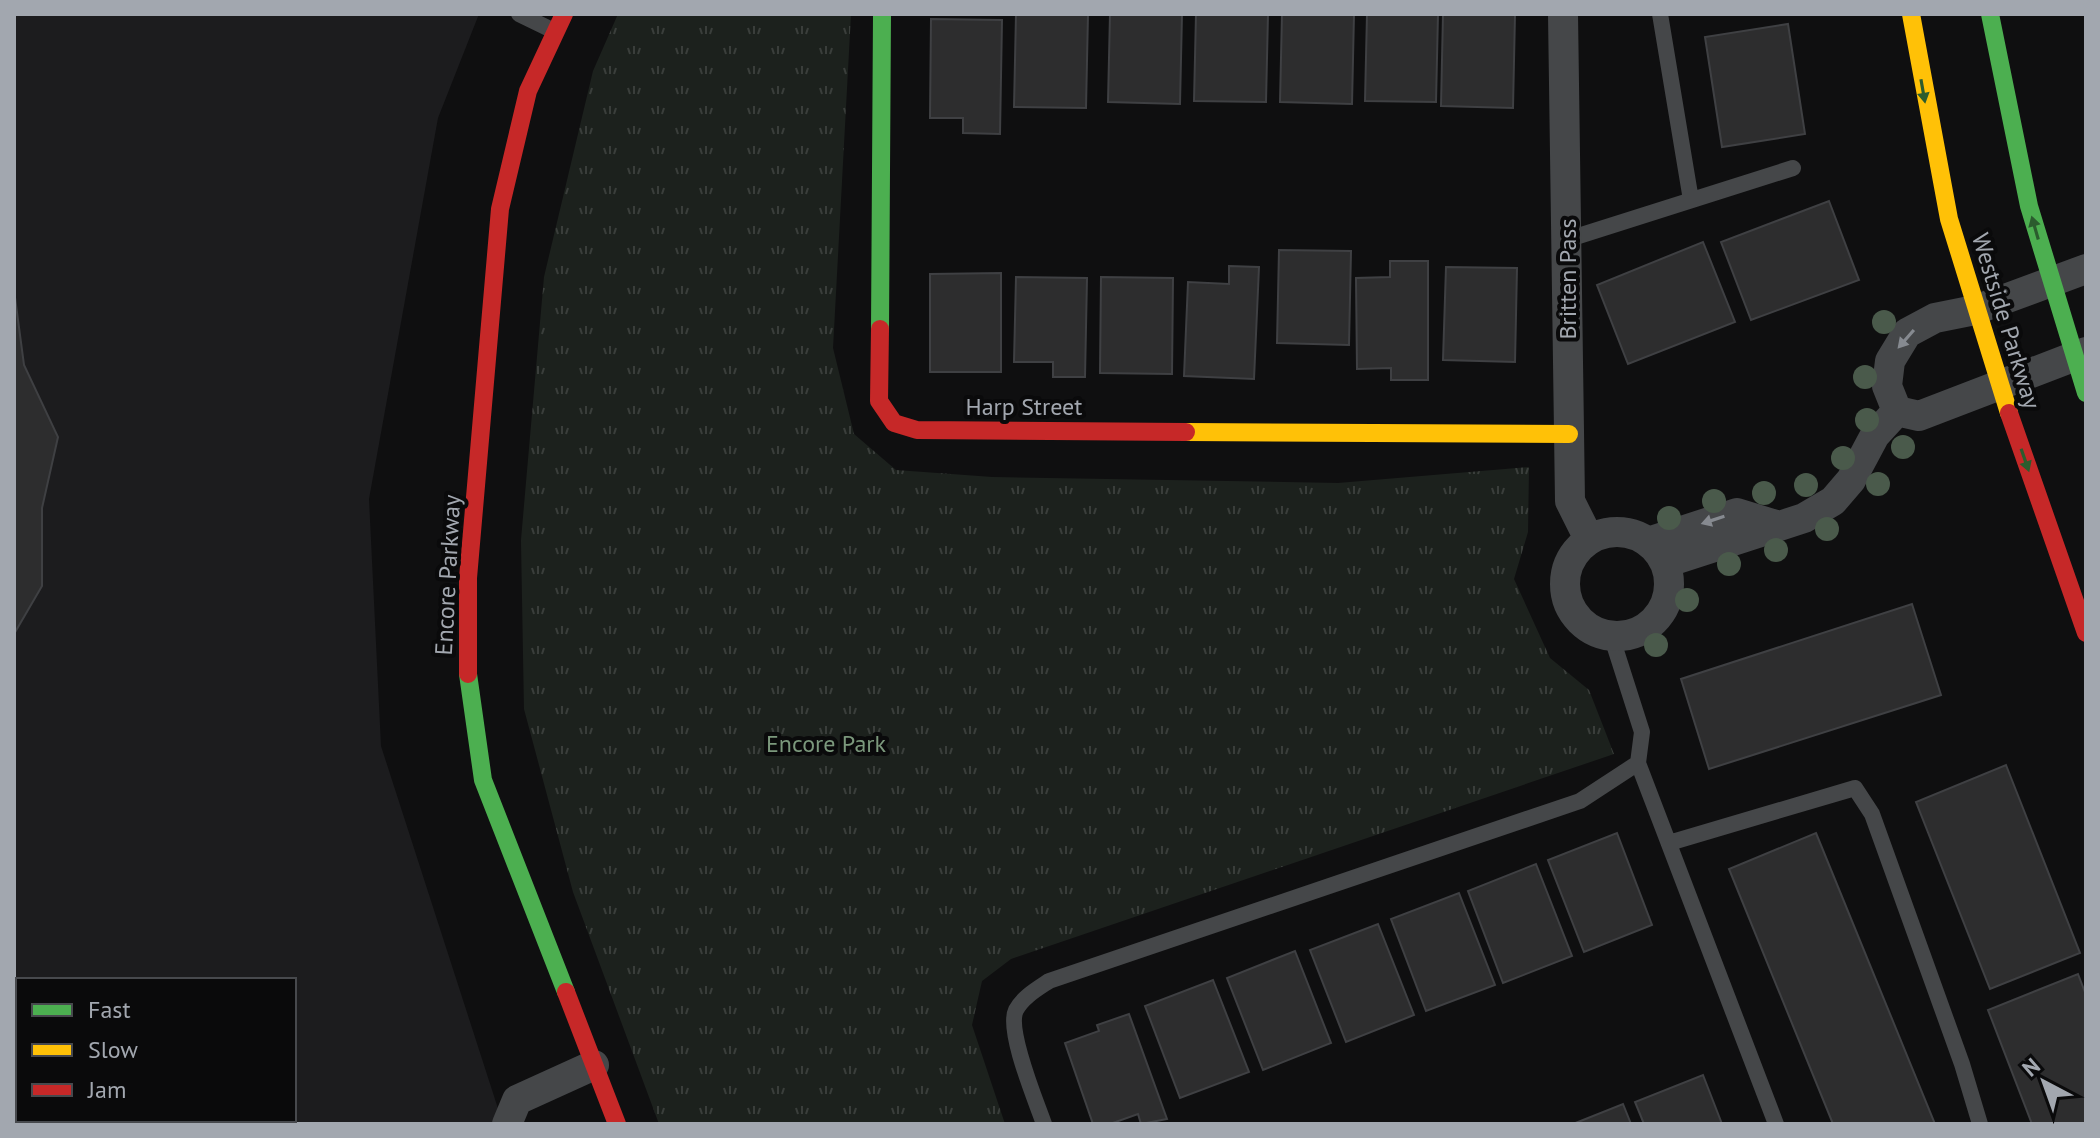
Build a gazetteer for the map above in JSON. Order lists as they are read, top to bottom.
{
  "streets": {
    "street": [
      "Britten Pass",
      "Westside Parkway",
      "Harp Street",
      "Encore Parkway"
    ]
  },
  "crossings": [
    ["Britten Pass", "Harp Street"]
  ],
  "parks": ["Encore Park"],
  "legend": ["Fast", "Slow", "Jam"],
  "north": "top left"
}
